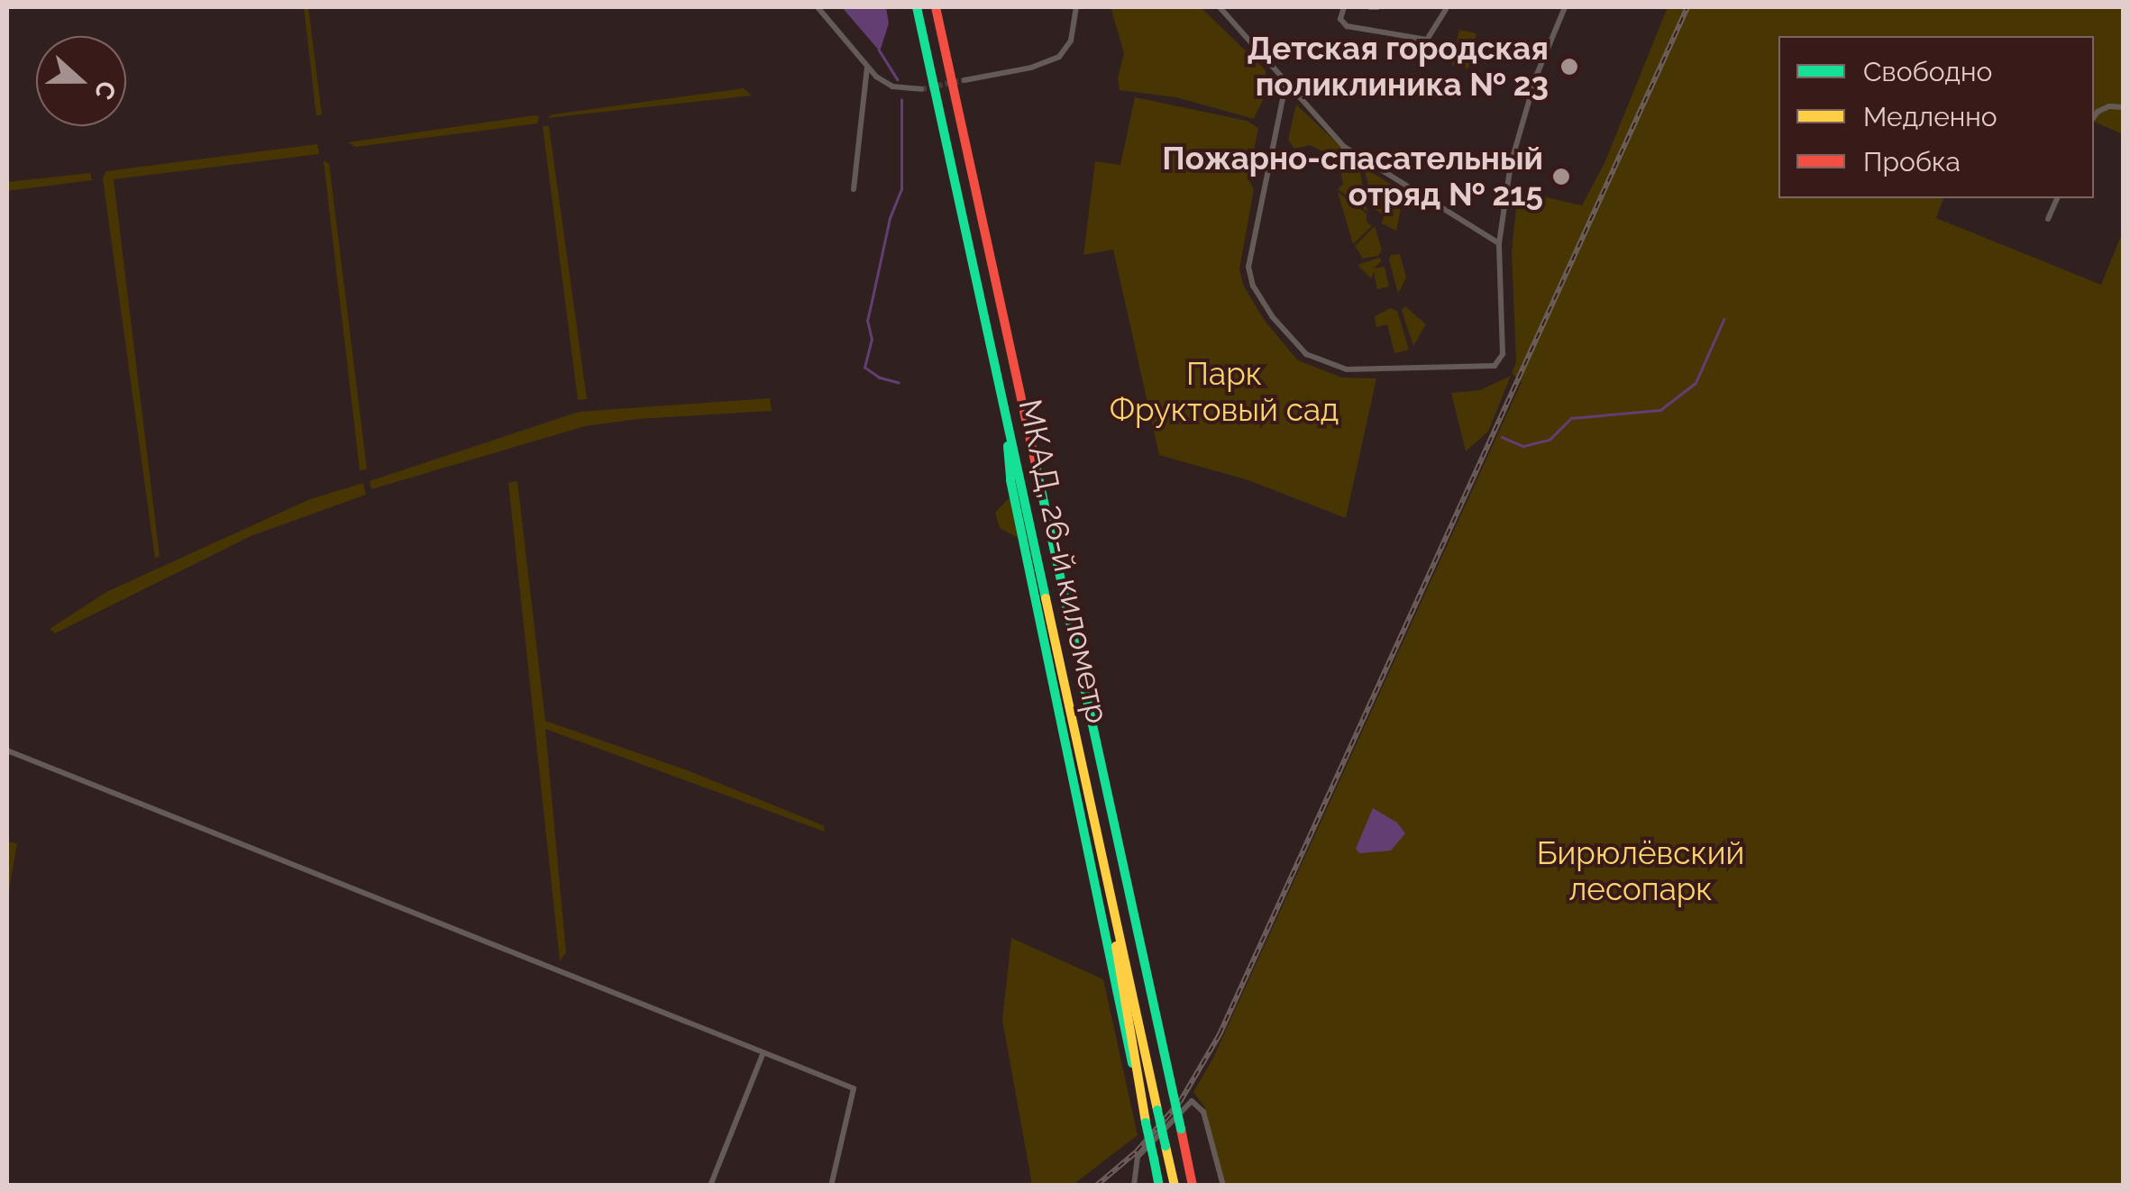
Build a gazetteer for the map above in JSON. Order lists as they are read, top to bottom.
{
  "streets": {
    "main road": ["МКАД, 26-й километр"]
  },
  "parks": ["Парк Фруктовый сад", "Бирюлёвский лесопарк"],
  "places": ["Детская городская поликлиника № 23", "Пожарно-спасательный отряд № 215"],
  "legend": ["Свободно", "Медленно", "Пробка"],
  "north": "right"
}
